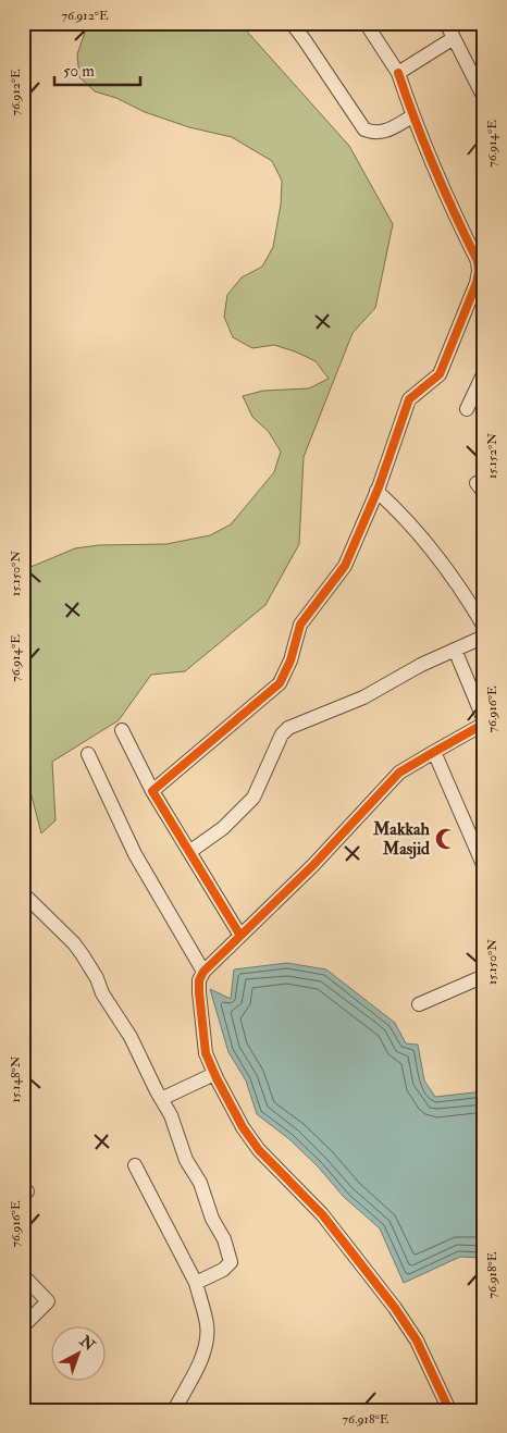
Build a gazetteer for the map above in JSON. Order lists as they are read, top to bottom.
{
  "places": {
    "mosque": ["Makkah Masjid"]
  },
  "scale_bar": "50 m",
  "north": "top right",
  "coordinates": [
    "76.912°E",
    "76.914°E",
    "15.152°N",
    "15.150°N",
    "76.916°E",
    "15.148°N",
    "76.918°E"
  ]
}
